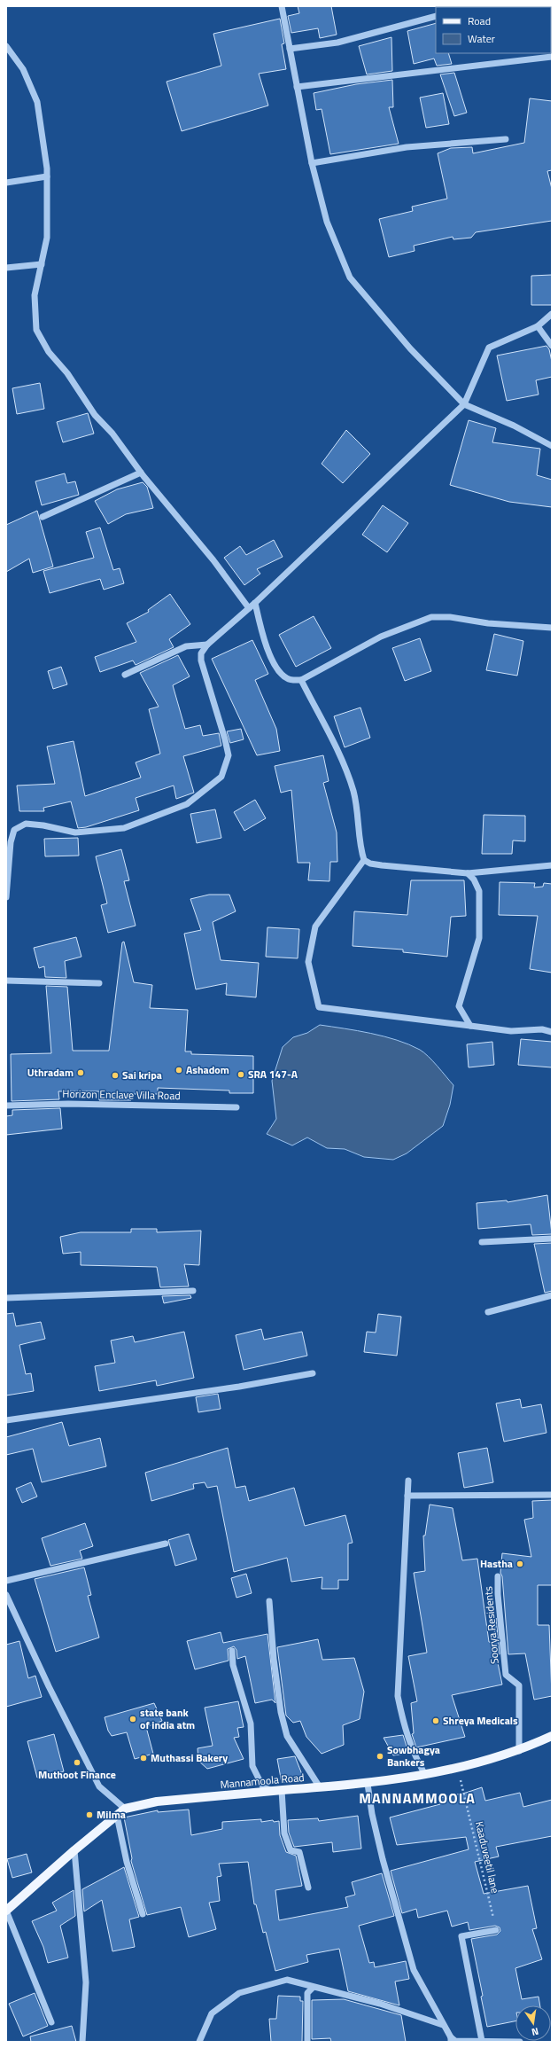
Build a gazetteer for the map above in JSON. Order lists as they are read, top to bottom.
{
  "streets": {
    "main road": ["Mannamoola Road"],
    "street": ["Horizon Enclave Villa Road", "Soorya Residents"],
    "path": ["Kaaduveetil lane"]
  },
  "crossings": [
    ["Soorya Residents", "Mannamoola Road"],
    ["Mannamoola Road", "Kaaduveetil lane"]
  ],
  "districts": ["MANNAMMOOLA"],
  "places": [
    "Ashadom",
    "Uthradam",
    "SRA 147-A",
    "Sai kripa",
    "Hastha",
    "state bank of india atm",
    "Shreya Medicals",
    "Sowbhagya Bankers",
    "Muthassi Bakery",
    "Muthoot Finance",
    "Milma"
  ],
  "legend": ["Road", "Water"],
  "north": "bottom"
}
